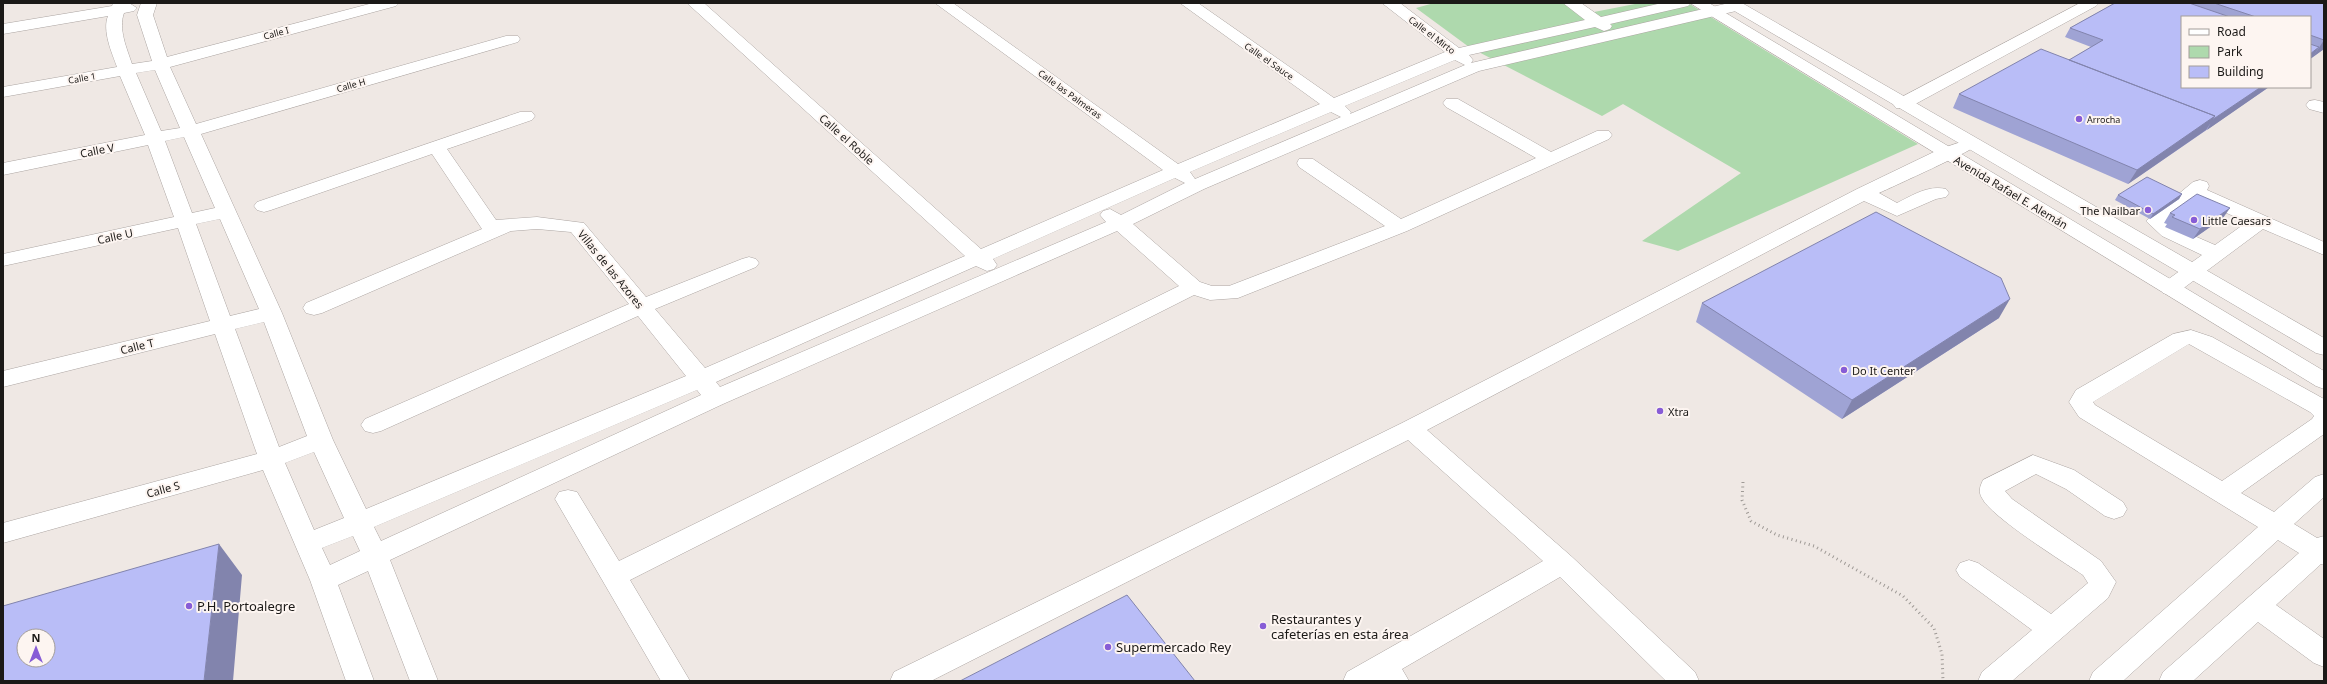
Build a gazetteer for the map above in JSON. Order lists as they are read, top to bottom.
{
  "streets": {
    "street": [
      "Calle I",
      "Calle el Mirto",
      "Calle el Sauce",
      "Calle 1",
      "Calle H",
      "Calle las Palmeras",
      "Calle el Roble",
      "Calle V",
      "Avenida Rafael E. Alemán",
      "Calle U",
      "Villas de las Azores",
      "Calle T",
      "Calle S"
    ]
  },
  "crossings": [
    ["Calle I", "Calle 1"],
    ["Calle H", "Calle V"]
  ],
  "places": [
    "Arrocha",
    "The Nailbar",
    "Little Caesars",
    "Do It Center",
    "Xtra",
    "P.H. Portoalegre",
    "Restaurantes y cafeterías en esta área",
    "Supermercado Rey"
  ],
  "legend": ["Road", "Park", "Building"],
  "north": "top"
}
